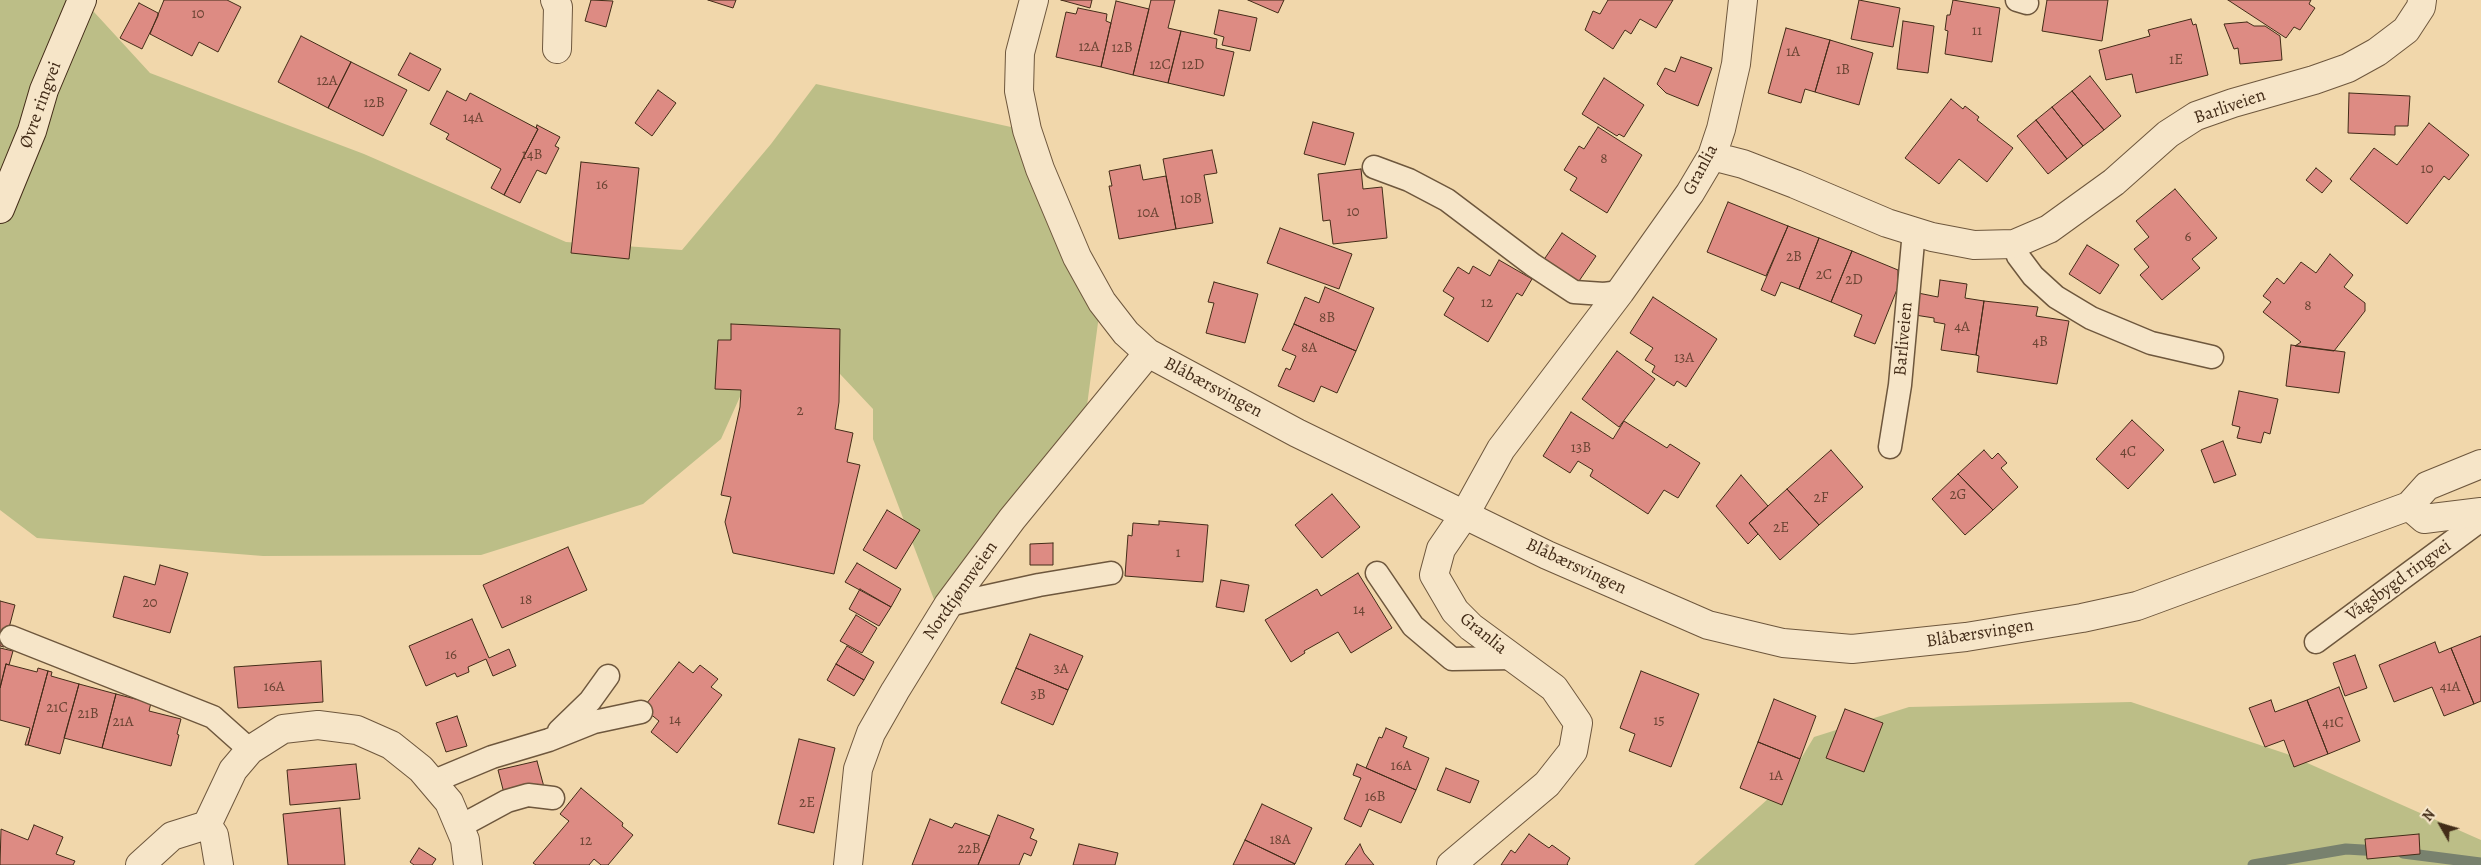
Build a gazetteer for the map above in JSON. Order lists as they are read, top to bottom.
{
  "streets": {
    "street": [
      "Øvre ringvei",
      "Barliveien",
      "Granlia",
      "Blåbærsvingen",
      "Nordtjønnveien"
    ],
    "lane": ["Vågsbygd ringvei"]
  },
  "crossings": [
    ["Barliveien", "Granlia"],
    ["Granlia", "Blåbærsvingen"],
    ["Blåbærsvingen", "Nordtjønnveien"]
  ],
  "house_numbers": [
    "10",
    "11",
    "12A",
    "12B",
    "1A",
    "1E",
    "12C",
    "12D",
    "1B",
    "12A",
    "12B",
    "14A",
    "14B",
    "8",
    "10",
    "16",
    "10B",
    "10",
    "10A",
    "6",
    "2B",
    "2C",
    "2D",
    "12",
    "8",
    "8B",
    "4A",
    "4B",
    "8A",
    "13A",
    "2",
    "13B",
    "4C",
    "2G",
    "2F",
    "2E",
    "1",
    "18",
    "20",
    "14",
    "16",
    "3A",
    "16A",
    "41A",
    "3B",
    "21C",
    "21B",
    "14",
    "15",
    "21A",
    "41C",
    "16A",
    "1A",
    "16B",
    "2E",
    "18A",
    "12",
    "22B"
  ],
  "north": "top left"
}
